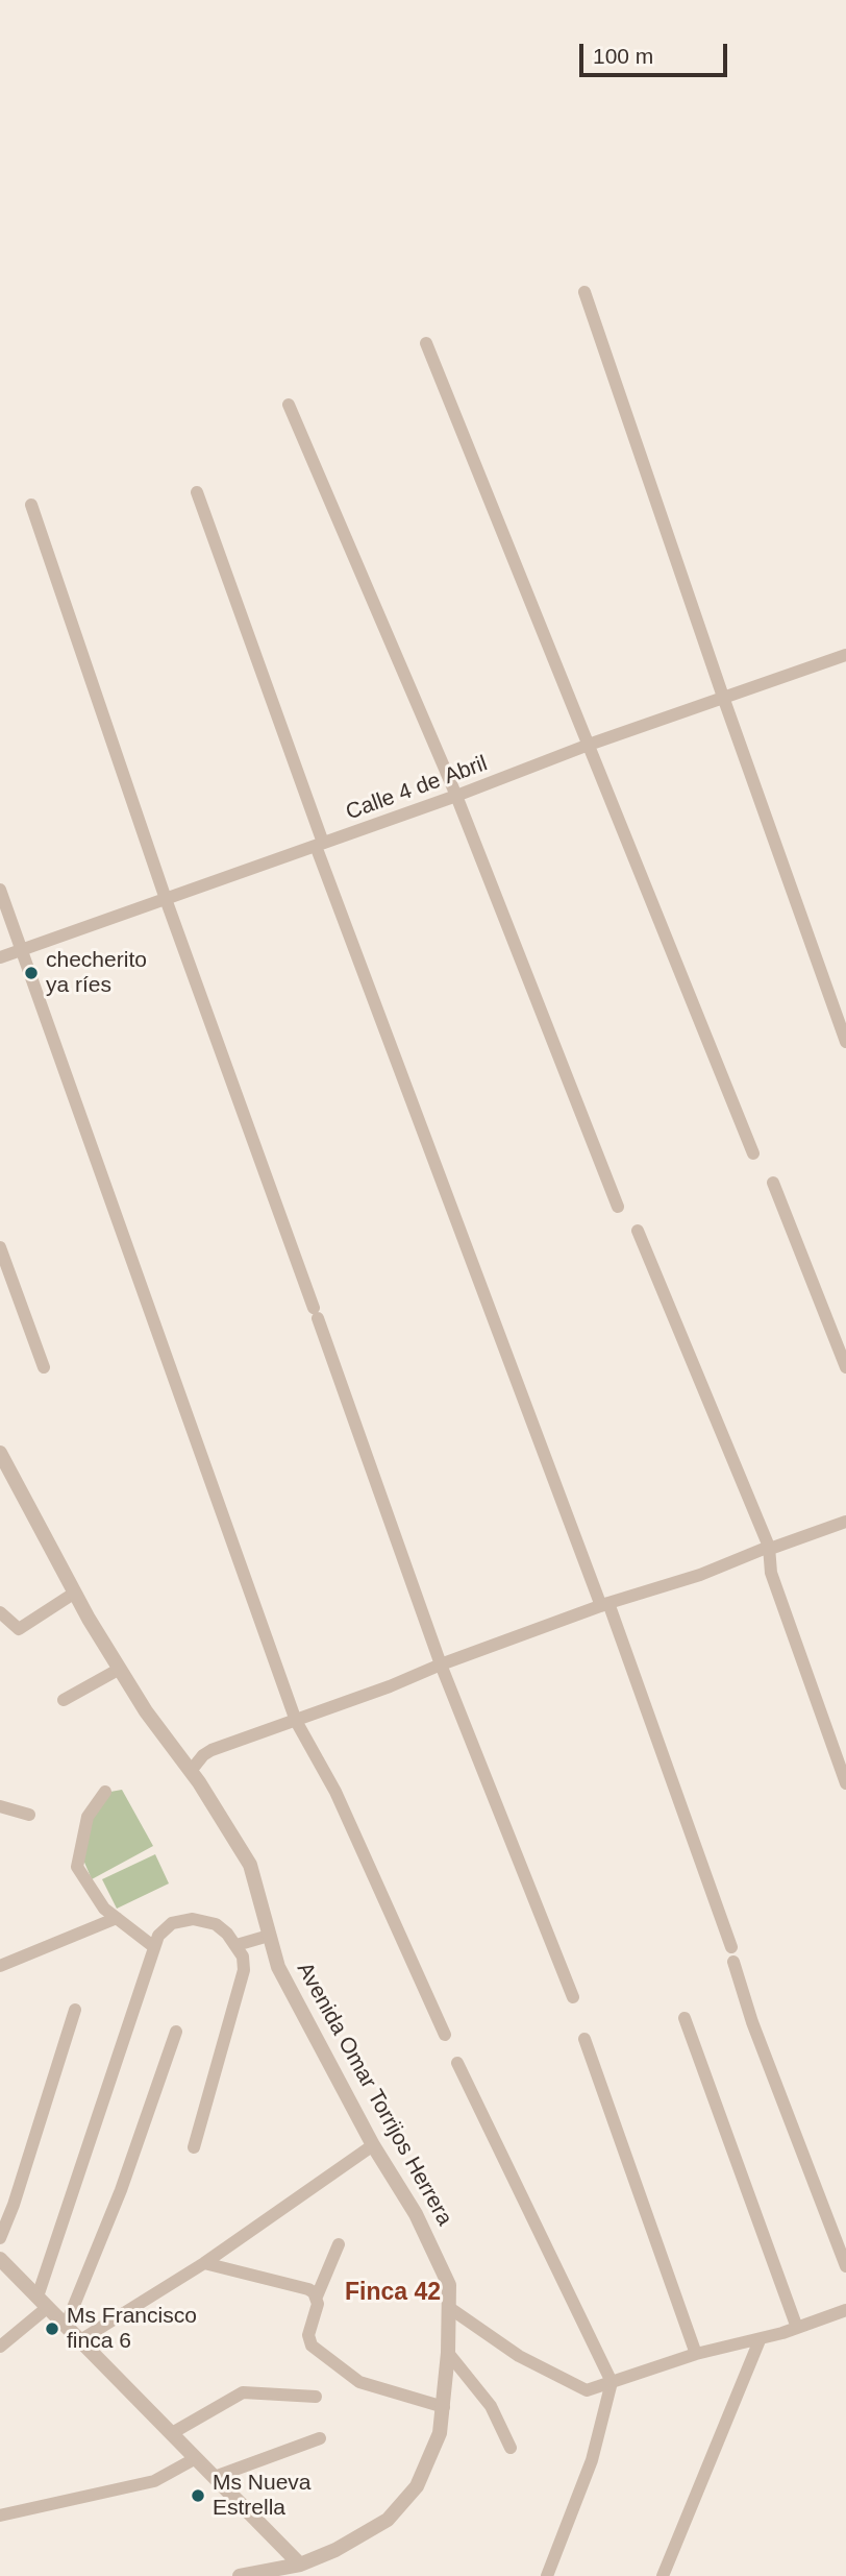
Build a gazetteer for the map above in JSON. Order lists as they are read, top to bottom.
{
  "streets": {
    "street": ["Calle 4 de Abril", "Avenida Omar Torrijos Herrera"]
  },
  "districts": ["Finca 42"],
  "places": ["checherito ya ríes", "Ms Francisco finca 6", "Ms Nueva Estrella"],
  "scale_bar": "100 m"
}
